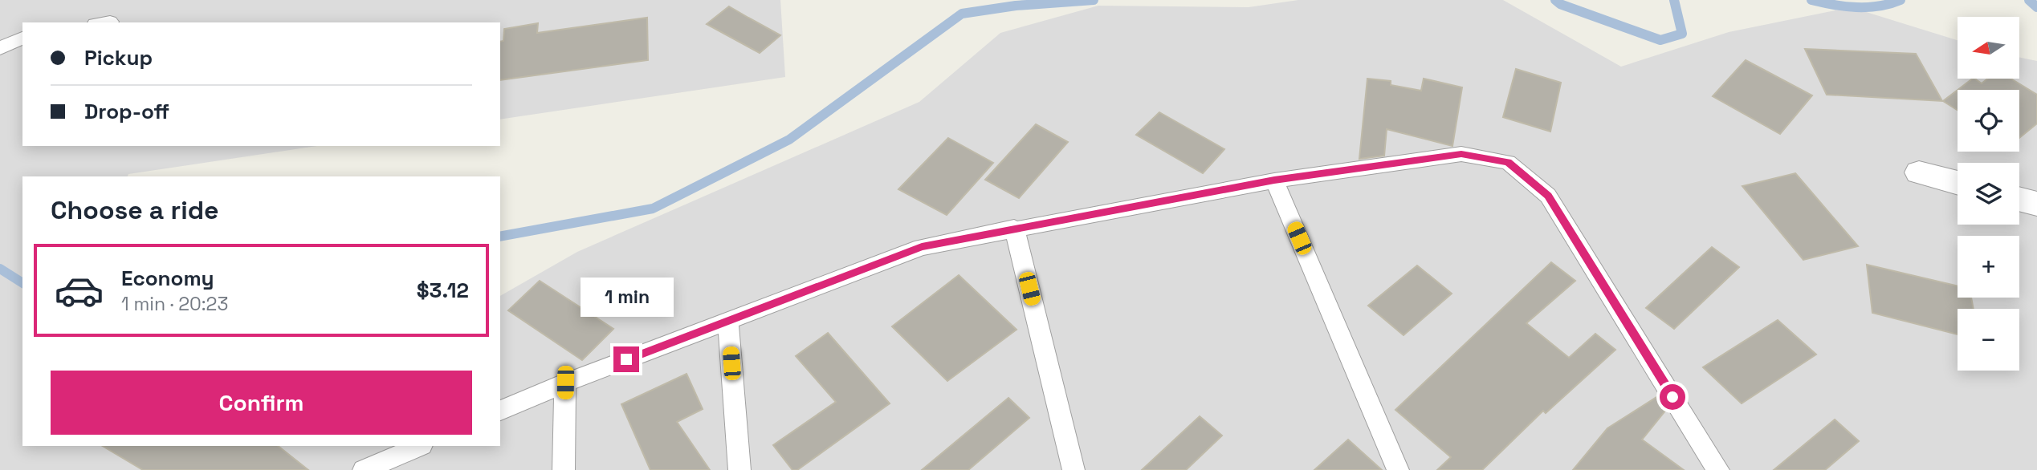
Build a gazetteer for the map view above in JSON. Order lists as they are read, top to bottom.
{
  "north": "left",
  "page": {
    "map_buttons": ["+", "−"],
    "banner": ["Pickup", "Drop-off"],
    "heading": "Choose a ride",
    "list": [
      {
        "name": "Economy",
        "note": "1 min · 20:23",
        "value": "$3.12"
      }
    ],
    "bubble": "1 min",
    "buttons": "Confirm"
  }
}
